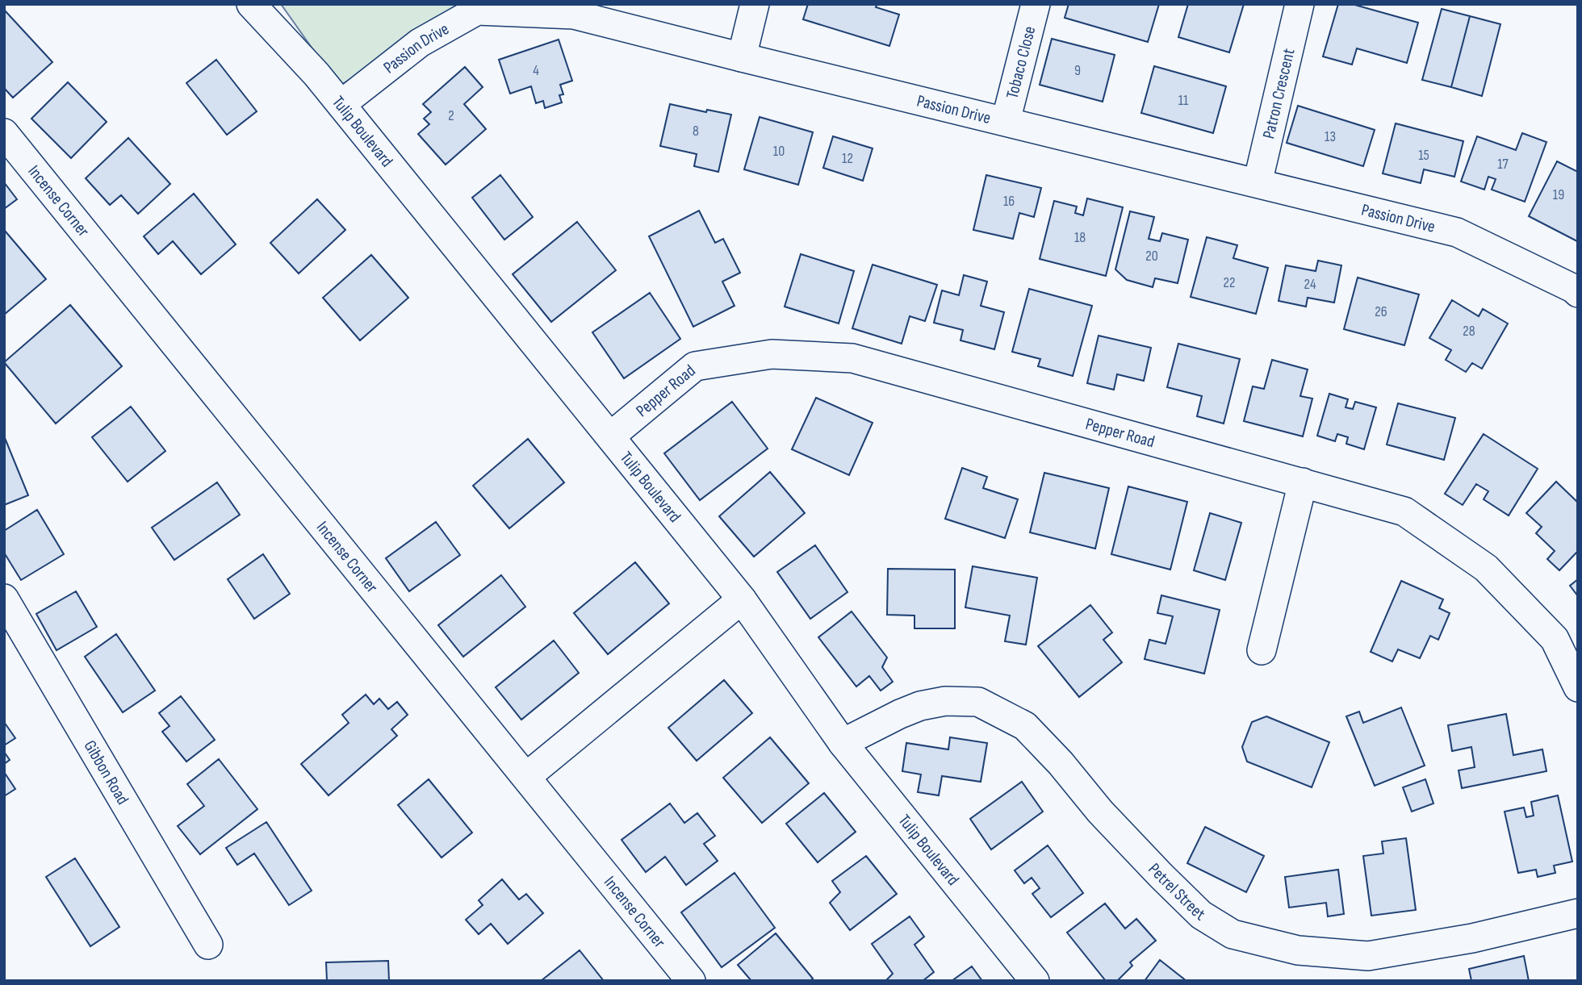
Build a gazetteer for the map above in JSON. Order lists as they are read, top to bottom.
{
  "streets": {
    "street": [
      "Passion Drive",
      "Tobaco Close",
      "Patron Crescent",
      "Tulip Boulevard",
      "Incense Corner",
      "Pepper Road",
      "Gibbon Road",
      "Petrel Street"
    ]
  },
  "crossings": [
    ["Passion Drive", "Tobaco Close"],
    ["Passion Drive", "Patron Crescent"],
    ["Passion Drive", "Tulip Boulevard"],
    ["Tulip Boulevard", "Pepper Road"],
    ["Tulip Boulevard", "Petrel Street"]
  ],
  "house_numbers": [
    "4",
    "9",
    "11",
    "2",
    "8",
    "13",
    "10",
    "15",
    "12",
    "17",
    "19",
    "16",
    "18",
    "20",
    "22",
    "24",
    "26",
    "28"
  ]
}
